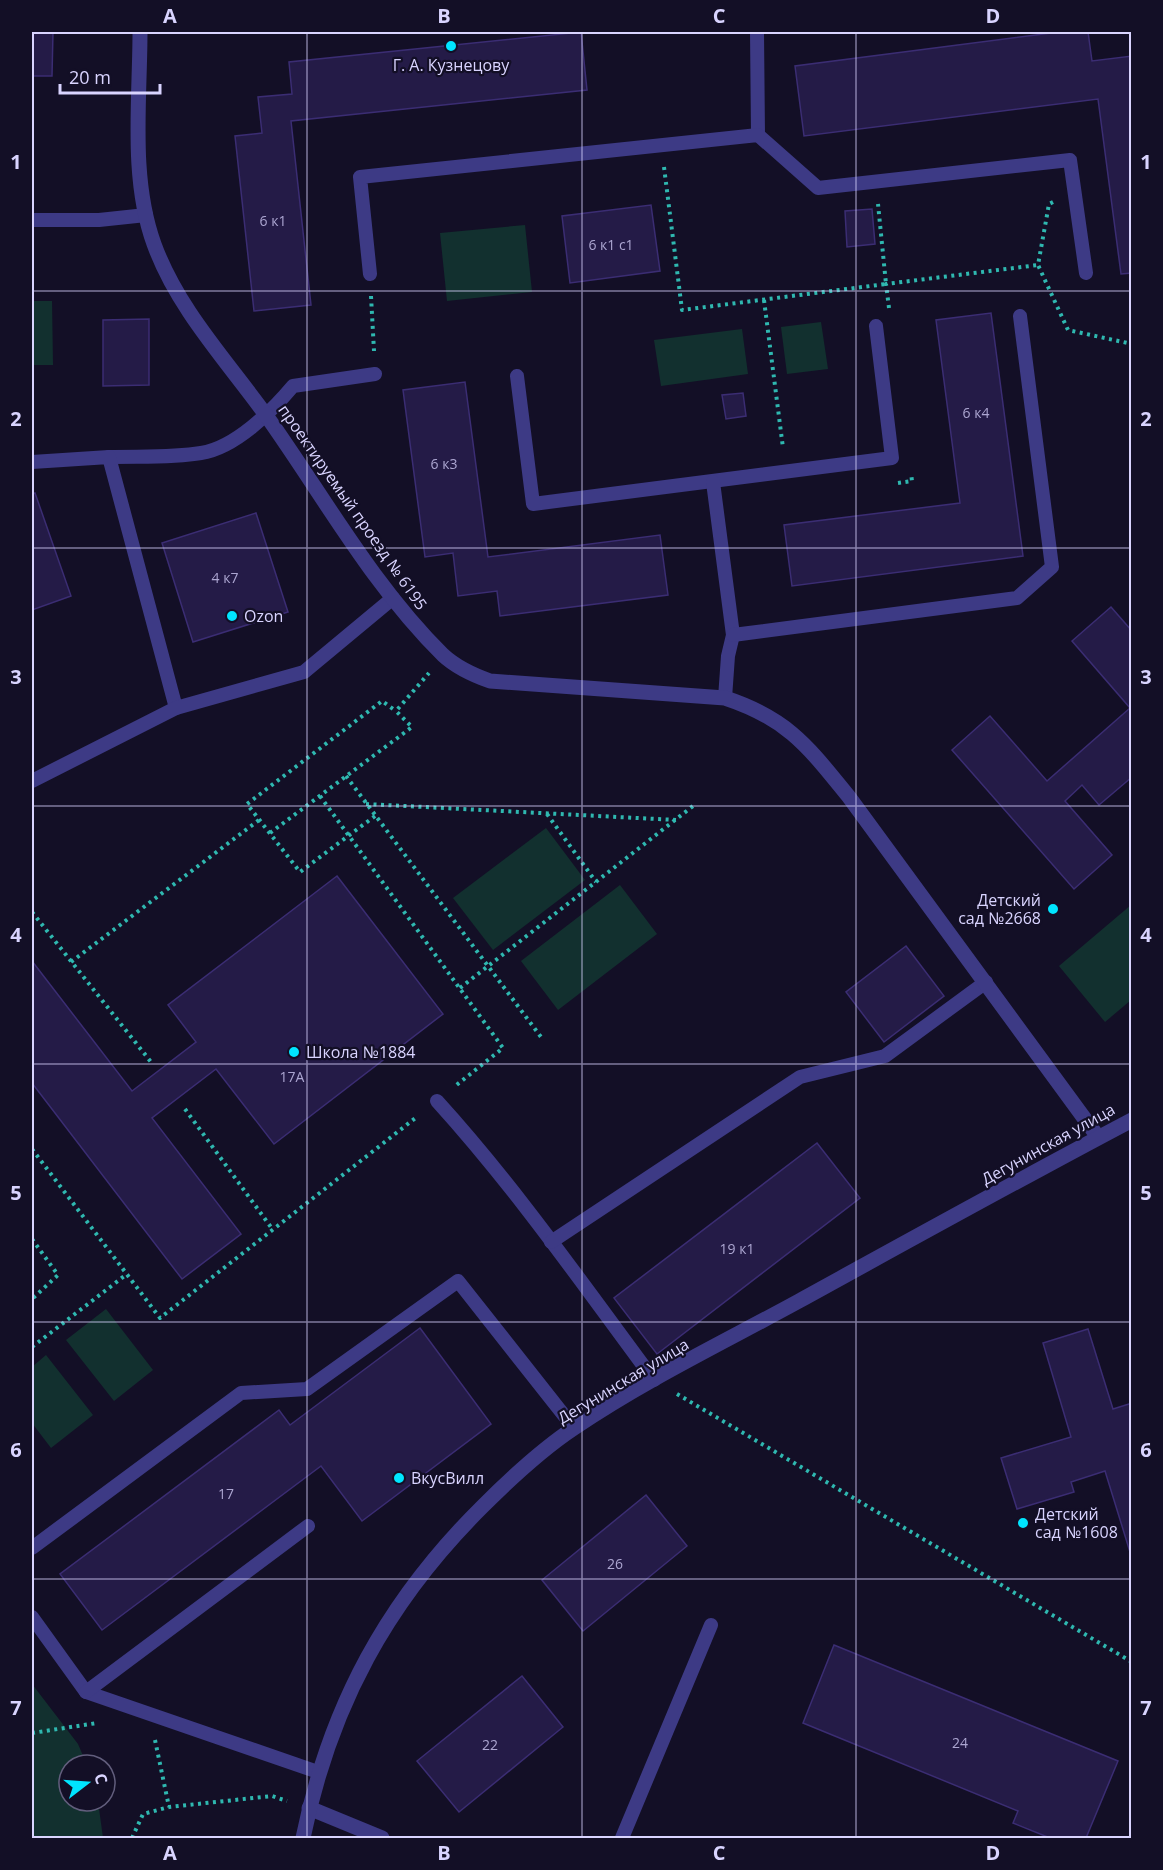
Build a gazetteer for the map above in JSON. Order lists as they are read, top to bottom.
{
  "streets": {
    "street": ["проектируемый проезд № 6195", "Дегунинская улица"]
  },
  "crossings": [
    ["проектируемый проезд № 6195", "Дегунинская улица"]
  ],
  "places": [
    "Г. А. Кузнецову",
    "Ozon",
    "Детский сад №2668",
    "Школа №1884",
    "ВкусВилл",
    "Детский сад №1608"
  ],
  "house_numbers": [
    "6 к1",
    "6 к1 с1",
    "6 к4",
    "6 к3",
    "4 к7",
    "17А",
    "19 к1",
    "17",
    "26",
    "24",
    "22"
  ],
  "scale_bar": "20 m",
  "north": "right",
  "grid": {
    "columns": [
      "A",
      "B",
      "C",
      "D"
    ],
    "rows": [
      "1",
      "2",
      "3",
      "4",
      "5",
      "6",
      "7"
    ]
  }
}
